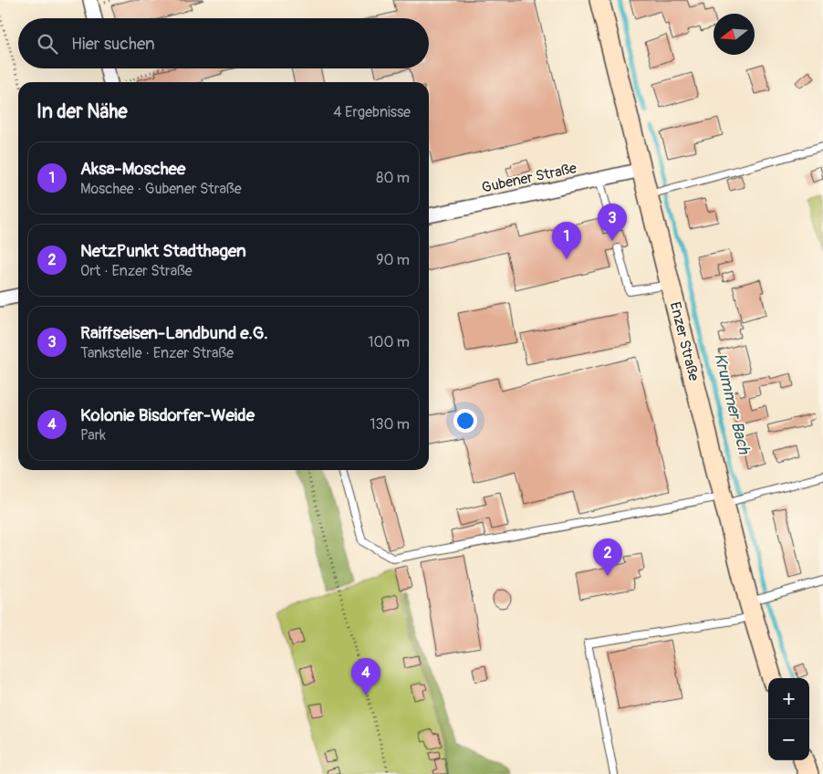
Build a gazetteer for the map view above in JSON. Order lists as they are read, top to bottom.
{
  "streets": {
    "main road": ["Enzer Straße"],
    "street": ["Gubener Straße"]
  },
  "crossings": [
    ["Gubener Straße", "Enzer Straße"]
  ],
  "water": ["Krummer Bach"],
  "north": "left",
  "page": {
    "search": "Hier suchen",
    "heading": ["In der Nähe", "4 Ergebnisse"],
    "list": [
      {
        "mark": "1",
        "name": "Aksa-Moschee",
        "note": "Moschee · Gubener Straße",
        "value": "80 m"
      },
      {
        "mark": "2",
        "name": "NetzPunkt Stadthagen",
        "note": "Ort · Enzer Straße",
        "value": "90 m"
      },
      {
        "mark": "3",
        "name": "Raiffseisen-Landbund e.G.",
        "note": "Tankstelle · Enzer Straße",
        "value": "100 m"
      },
      {
        "mark": "4",
        "name": "Kolonie Bisdorfer-Weide",
        "note": "Park",
        "value": "130 m"
      }
    ],
    "pins": [
      "3",
      "1",
      "2",
      "4"
    ],
    "map_buttons": ["+", "−"]
  }
}
